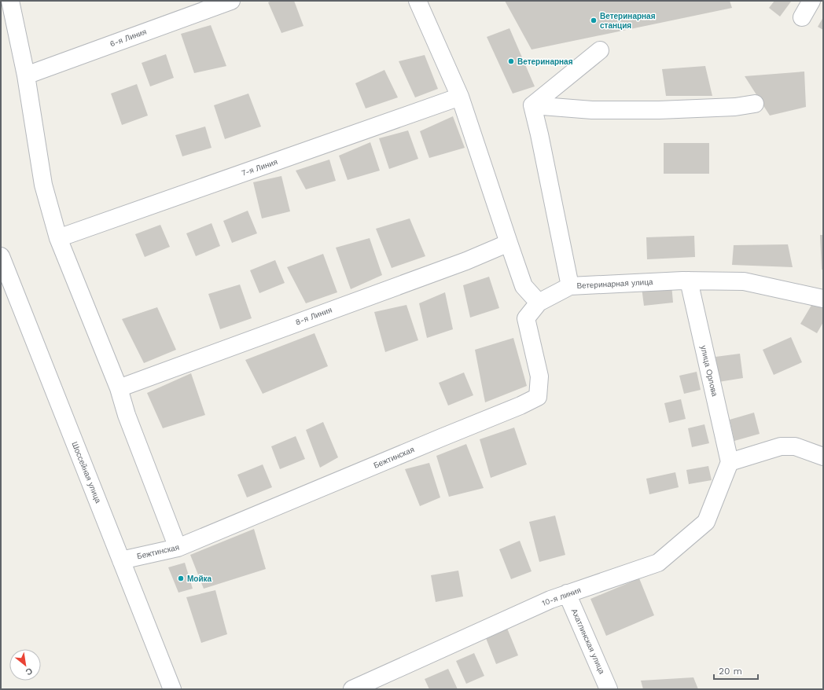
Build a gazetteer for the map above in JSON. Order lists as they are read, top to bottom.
{
  "streets": {
    "street": [
      "6-я Линия",
      "7-я Линия",
      "Ветеринарная улица",
      "8-я Линия",
      "улица Орлова",
      "Бежтинская",
      "Шоссейная улица",
      "10-я линия",
      "Ахатлинская улица"
    ]
  },
  "crossings": [
    ["Ветеринарная улица", "улица Орлова"],
    ["Ветеринарная улица", "Бежтинская"],
    ["улица Орлова", "10-я линия"],
    ["Бежтинская", "Шоссейная улица"],
    ["10-я линия", "Ахатлинская улица"]
  ],
  "places": ["Ветеринарная станция", "Ветеринарная", "Мойка"],
  "scale_bar": "20 m",
  "north": "bottom right"
}
